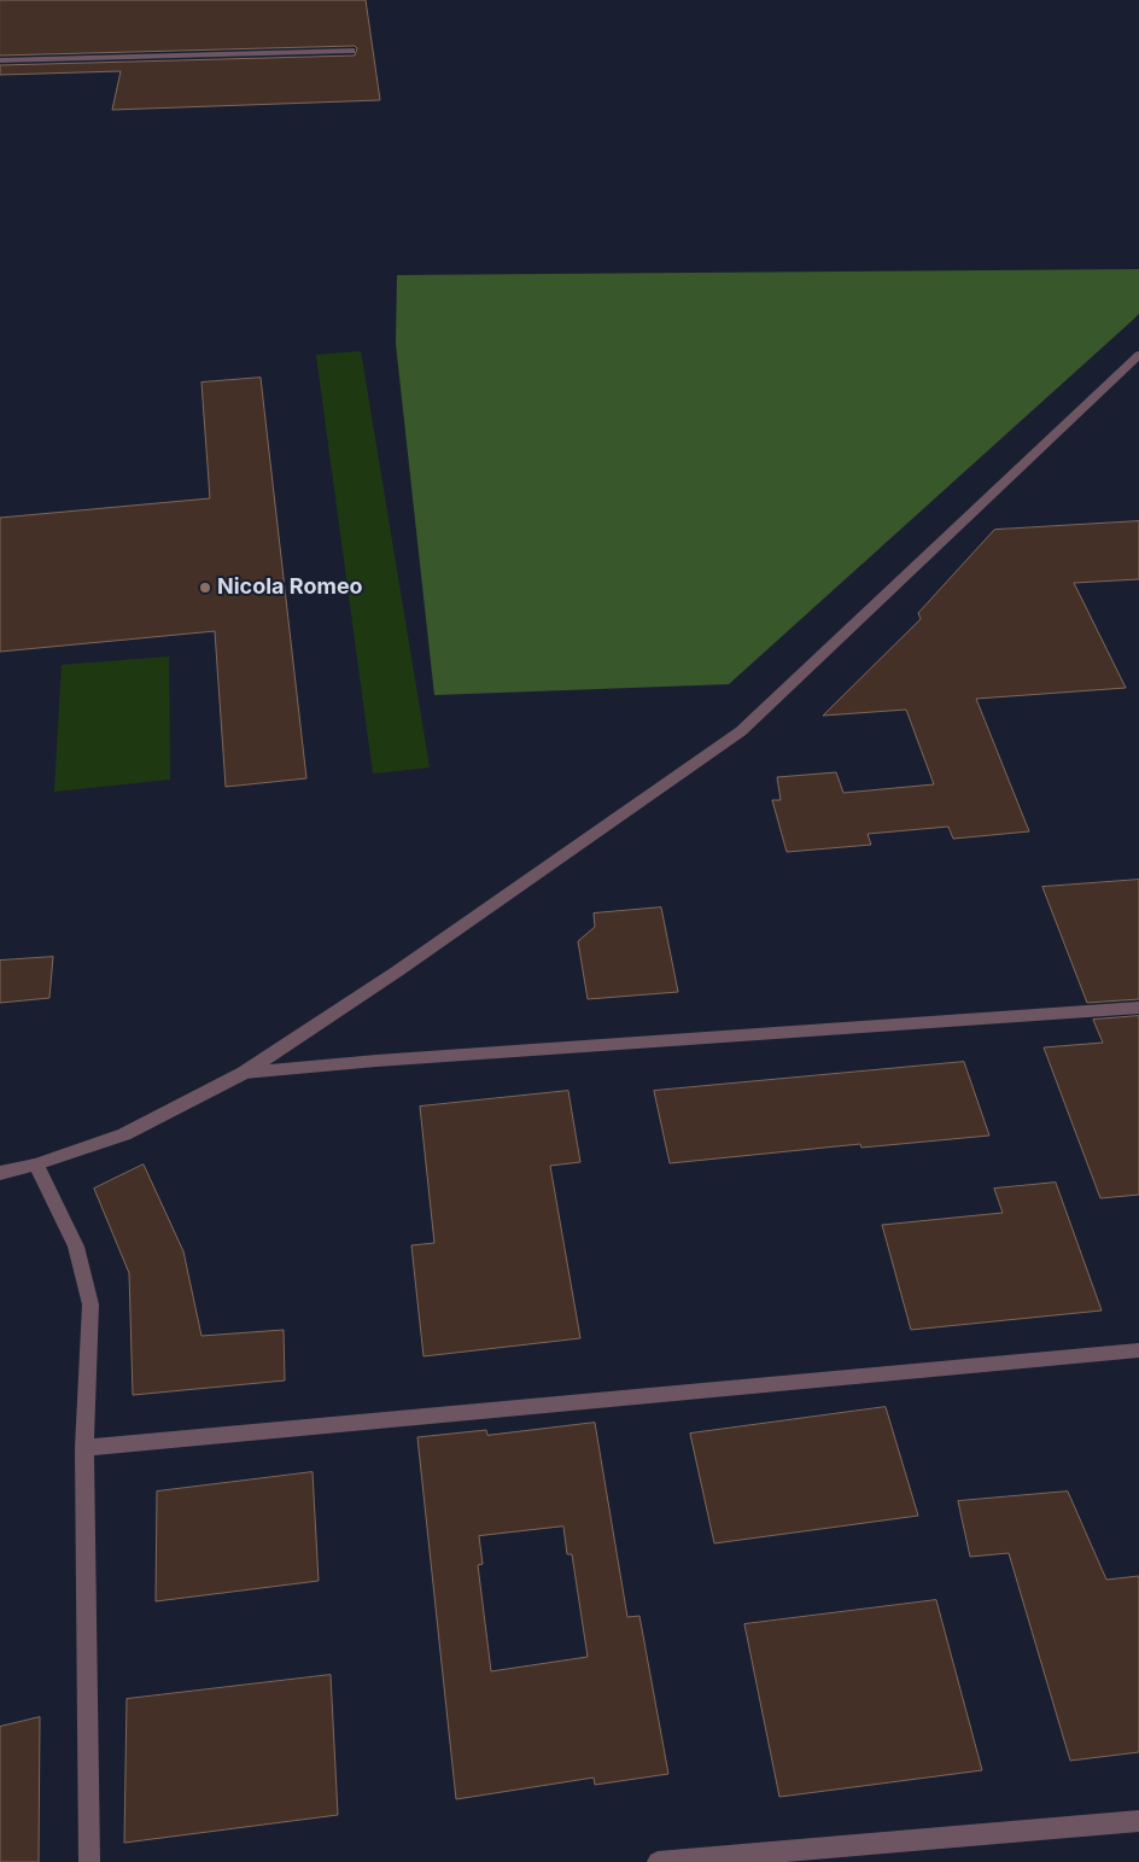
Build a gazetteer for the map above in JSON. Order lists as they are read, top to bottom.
{
  "places": ["Nicola Romeo"]
}
